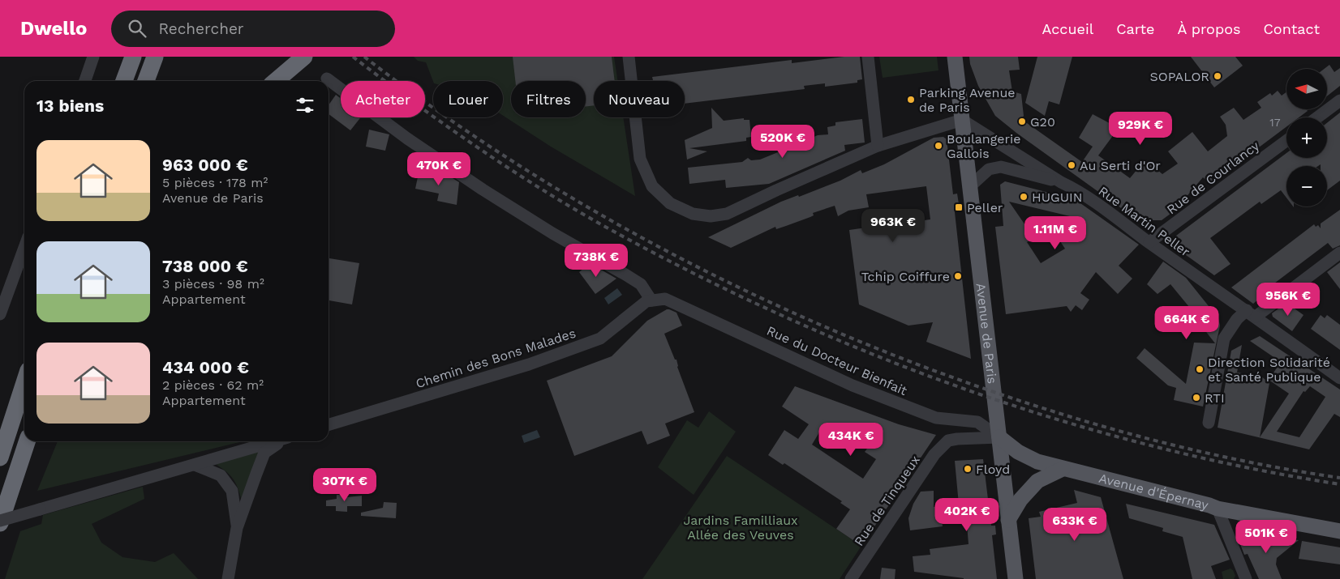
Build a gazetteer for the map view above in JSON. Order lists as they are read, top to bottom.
{
  "streets": {
    "main road": ["Avenue de Paris", "Avenue d'Épernay"],
    "street": [
      "Rue de Courlancy",
      "Rue Martin Peller",
      "Chemin des Bons Malades",
      "Rue du Docteur Bienfait",
      "Rue de Tinqueux"
    ]
  },
  "crossings": [
    ["Rue de Courlancy", "Rue Martin Peller"],
    ["Rue Martin Peller", "Avenue de Paris"],
    ["Avenue de Paris", "Rue du Docteur Bienfait"],
    ["Avenue de Paris", "Avenue d'Épernay"],
    ["Chemin des Bons Malades", "Rue du Docteur Bienfait"],
    ["Rue du Docteur Bienfait", "Avenue d'Épernay"]
  ],
  "parks": ["Jardins Familliaux Allée des Veuves"],
  "places": {
    "other": [
      "SOPALOR",
      "Parking Avenue de Paris",
      "G20",
      "Boulangerie Gallois",
      "Au Serti d'Or",
      "HUGUIN",
      "Tchip Coiffure",
      "Direction Solidarité et Santé Publique",
      "RTI",
      "Floyd"
    ],
    "transit": ["Peller"]
  },
  "house_numbers": ["17"],
  "north": "left",
  "page": {
    "header": "Dwello",
    "search": "Rechercher",
    "nav": [
      "Accueil",
      "Carte",
      "À propos",
      "Contact"
    ],
    "map_buttons": ["+", "−"],
    "chip": [
      "Acheter",
      "Louer",
      "Filtres",
      "Nouveau"
    ],
    "heading": "13 biens",
    "price": [
      "929K €",
      "520K €",
      "470K €",
      "963K €",
      "1.11M €",
      "738K €",
      "956K €",
      "664K €",
      "434K €",
      "307K €",
      "402K €",
      "633K €",
      "501K €"
    ],
    "list": [
      {
        "name": "963 000 €",
        "note": "5 pièces · 178 m² · Avenue de Paris"
      },
      {
        "name": "738 000 €",
        "note": "3 pièces · 98 m² · Appartement"
      },
      {
        "name": "434 000 €",
        "note": "2 pièces · 62 m² · Appartement"
      }
    ]
  }
}
